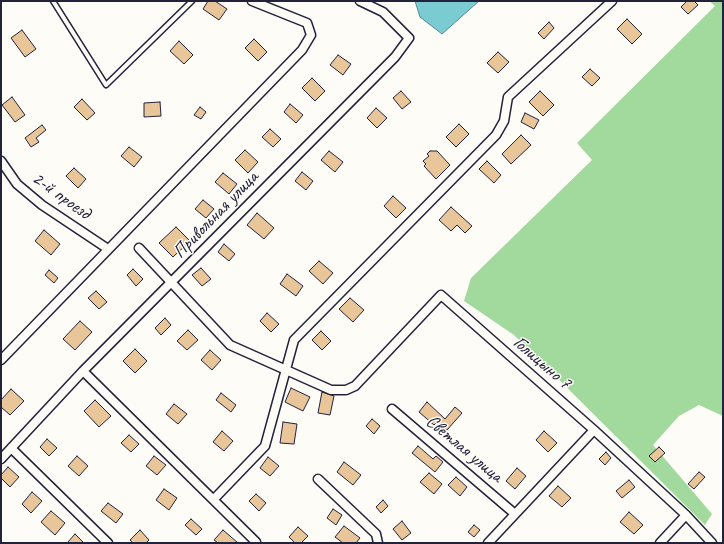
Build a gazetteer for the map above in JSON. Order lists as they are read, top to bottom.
{
  "streets": {
    "street": [
      "2-й проезд",
      "Привольная улица",
      "Голицыно 7",
      "Светлая улица"
    ]
  }
}
